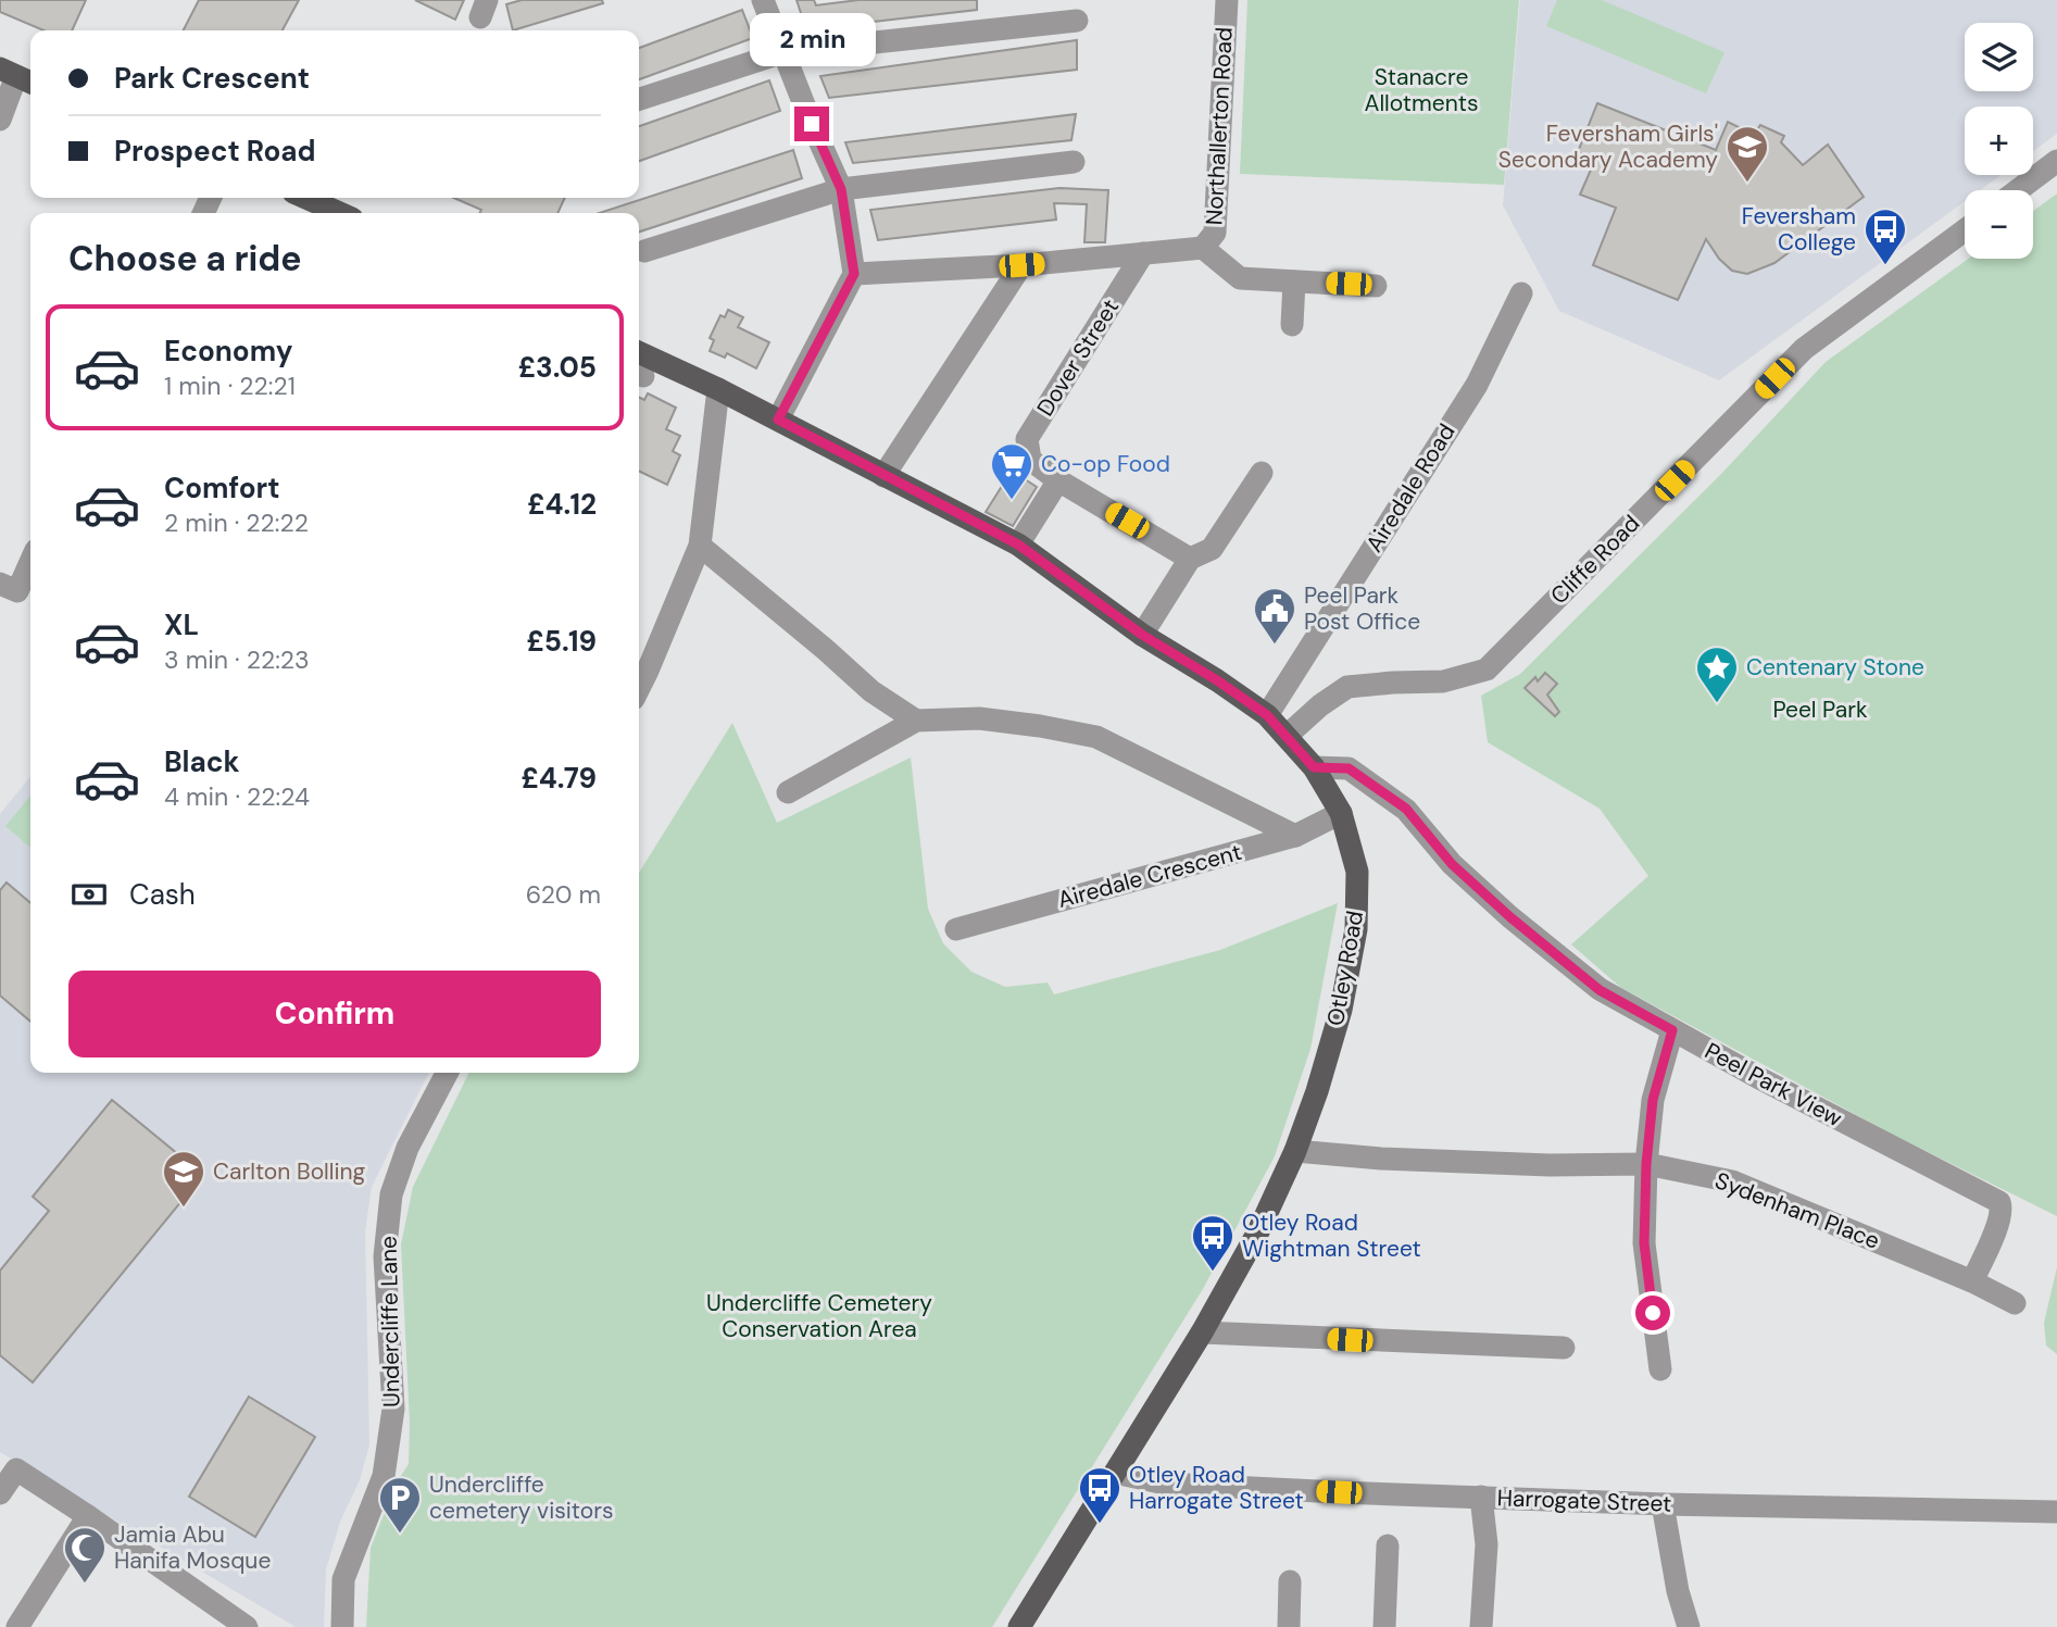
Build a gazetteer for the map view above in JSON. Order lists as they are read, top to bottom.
{
  "streets": {
    "main road": ["Otley Road"],
    "street": [
      "Northallerton Road",
      "Dover Street",
      "Airedale Road",
      "Cliffe Road",
      "Airedale Crescent",
      "Peel Park View",
      "Sydenham Place",
      "Undercliffe Lane",
      "Harrogate Street"
    ]
  },
  "crossings": [
    ["Airedale Road", "Otley Road"],
    ["Cliffe Road", "Otley Road"],
    ["Airedale Crescent", "Otley Road"],
    ["Otley Road", "Peel Park View"],
    ["Otley Road", "Sydenham Place"],
    ["Otley Road", "Harrogate Street"],
    ["Peel Park View", "Sydenham Place"]
  ],
  "parks": ["Stanacre Allotments", "Peel Park", "Undercliffe Cemetery Conservation Area"],
  "places": {
    "school or university": ["Feversham Girls' Secondary Academy", "Carlton Bolling"],
    "bus stop": ["Feversham College", "Otley Road Wightman Street", "Otley Road Harrogate Street"],
    "supermarket": ["Co-op Food"],
    "public building": ["Peel Park Post Office"],
    "place": ["Centenary Stone"],
    "parking": ["Undercliffe cemetery visitors"],
    "mosque": ["Jamia Abu Hanifa Mosque"]
  },
  "page": {
    "bubble": "2 min",
    "map_buttons": ["+", "−"],
    "banner": ["Park Crescent", "Prospect Road"],
    "heading": "Choose a ride",
    "list": [
      {
        "name": "Economy",
        "note": "1 min · 22:21",
        "value": "£3.05"
      },
      {
        "name": "Comfort",
        "note": "2 min · 22:22",
        "value": "£4.12"
      },
      {
        "name": "XL",
        "note": "3 min · 22:23",
        "value": "£5.19"
      },
      {
        "name": "Black",
        "note": "4 min · 22:24",
        "value": "£4.79"
      }
    ],
    "pay": ["Cash", "620 m"],
    "buttons": "Confirm"
  }
}
